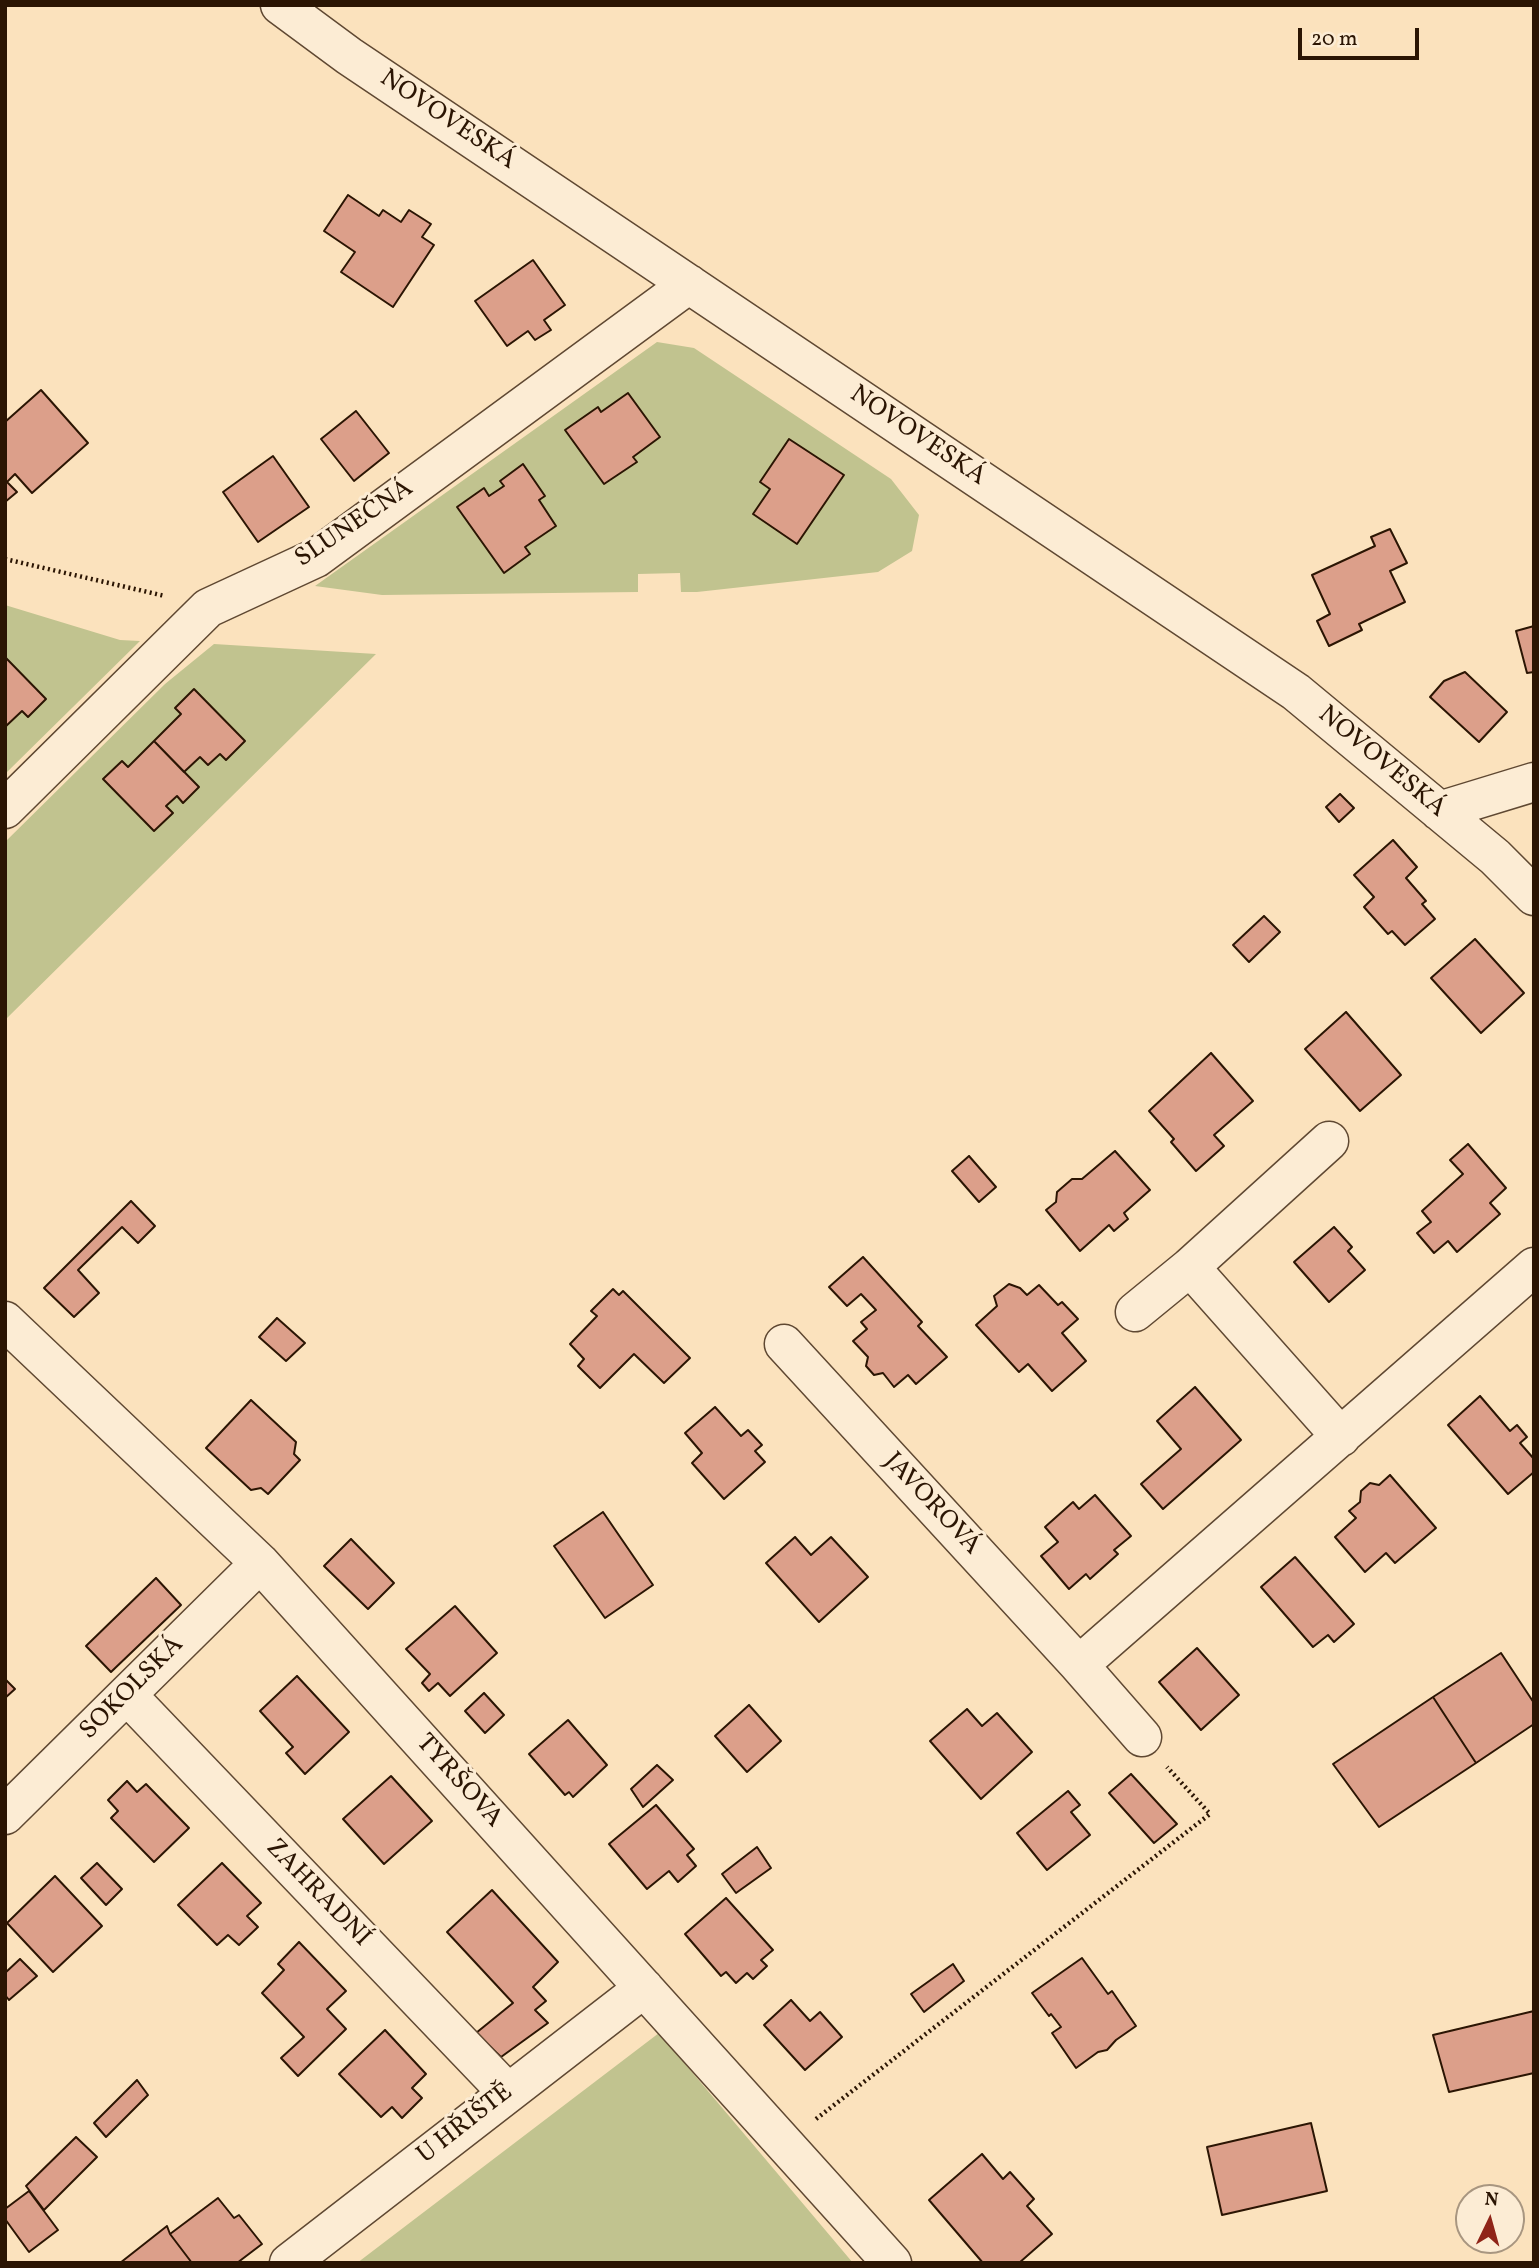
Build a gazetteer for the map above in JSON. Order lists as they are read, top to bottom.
{
  "streets": {
    "street": [
      "NOVOVESKÁ",
      "SLUNEČNÁ",
      "JAVOROVÁ",
      "SOKOLSKÁ",
      "TYRŠOVA",
      "ZAHRADNÍ",
      "U HŘIŠTĚ"
    ]
  },
  "crossings": [
    ["NOVOVESKÁ", "SLUNEČNÁ"],
    ["SOKOLSKÁ", "TYRŠOVA"],
    ["SOKOLSKÁ", "ZAHRADNÍ"],
    ["TYRŠOVA", "U HŘIŠTĚ"],
    ["ZAHRADNÍ", "U HŘIŠTĚ"]
  ],
  "scale_bar": "20 m",
  "north": "top"
}
